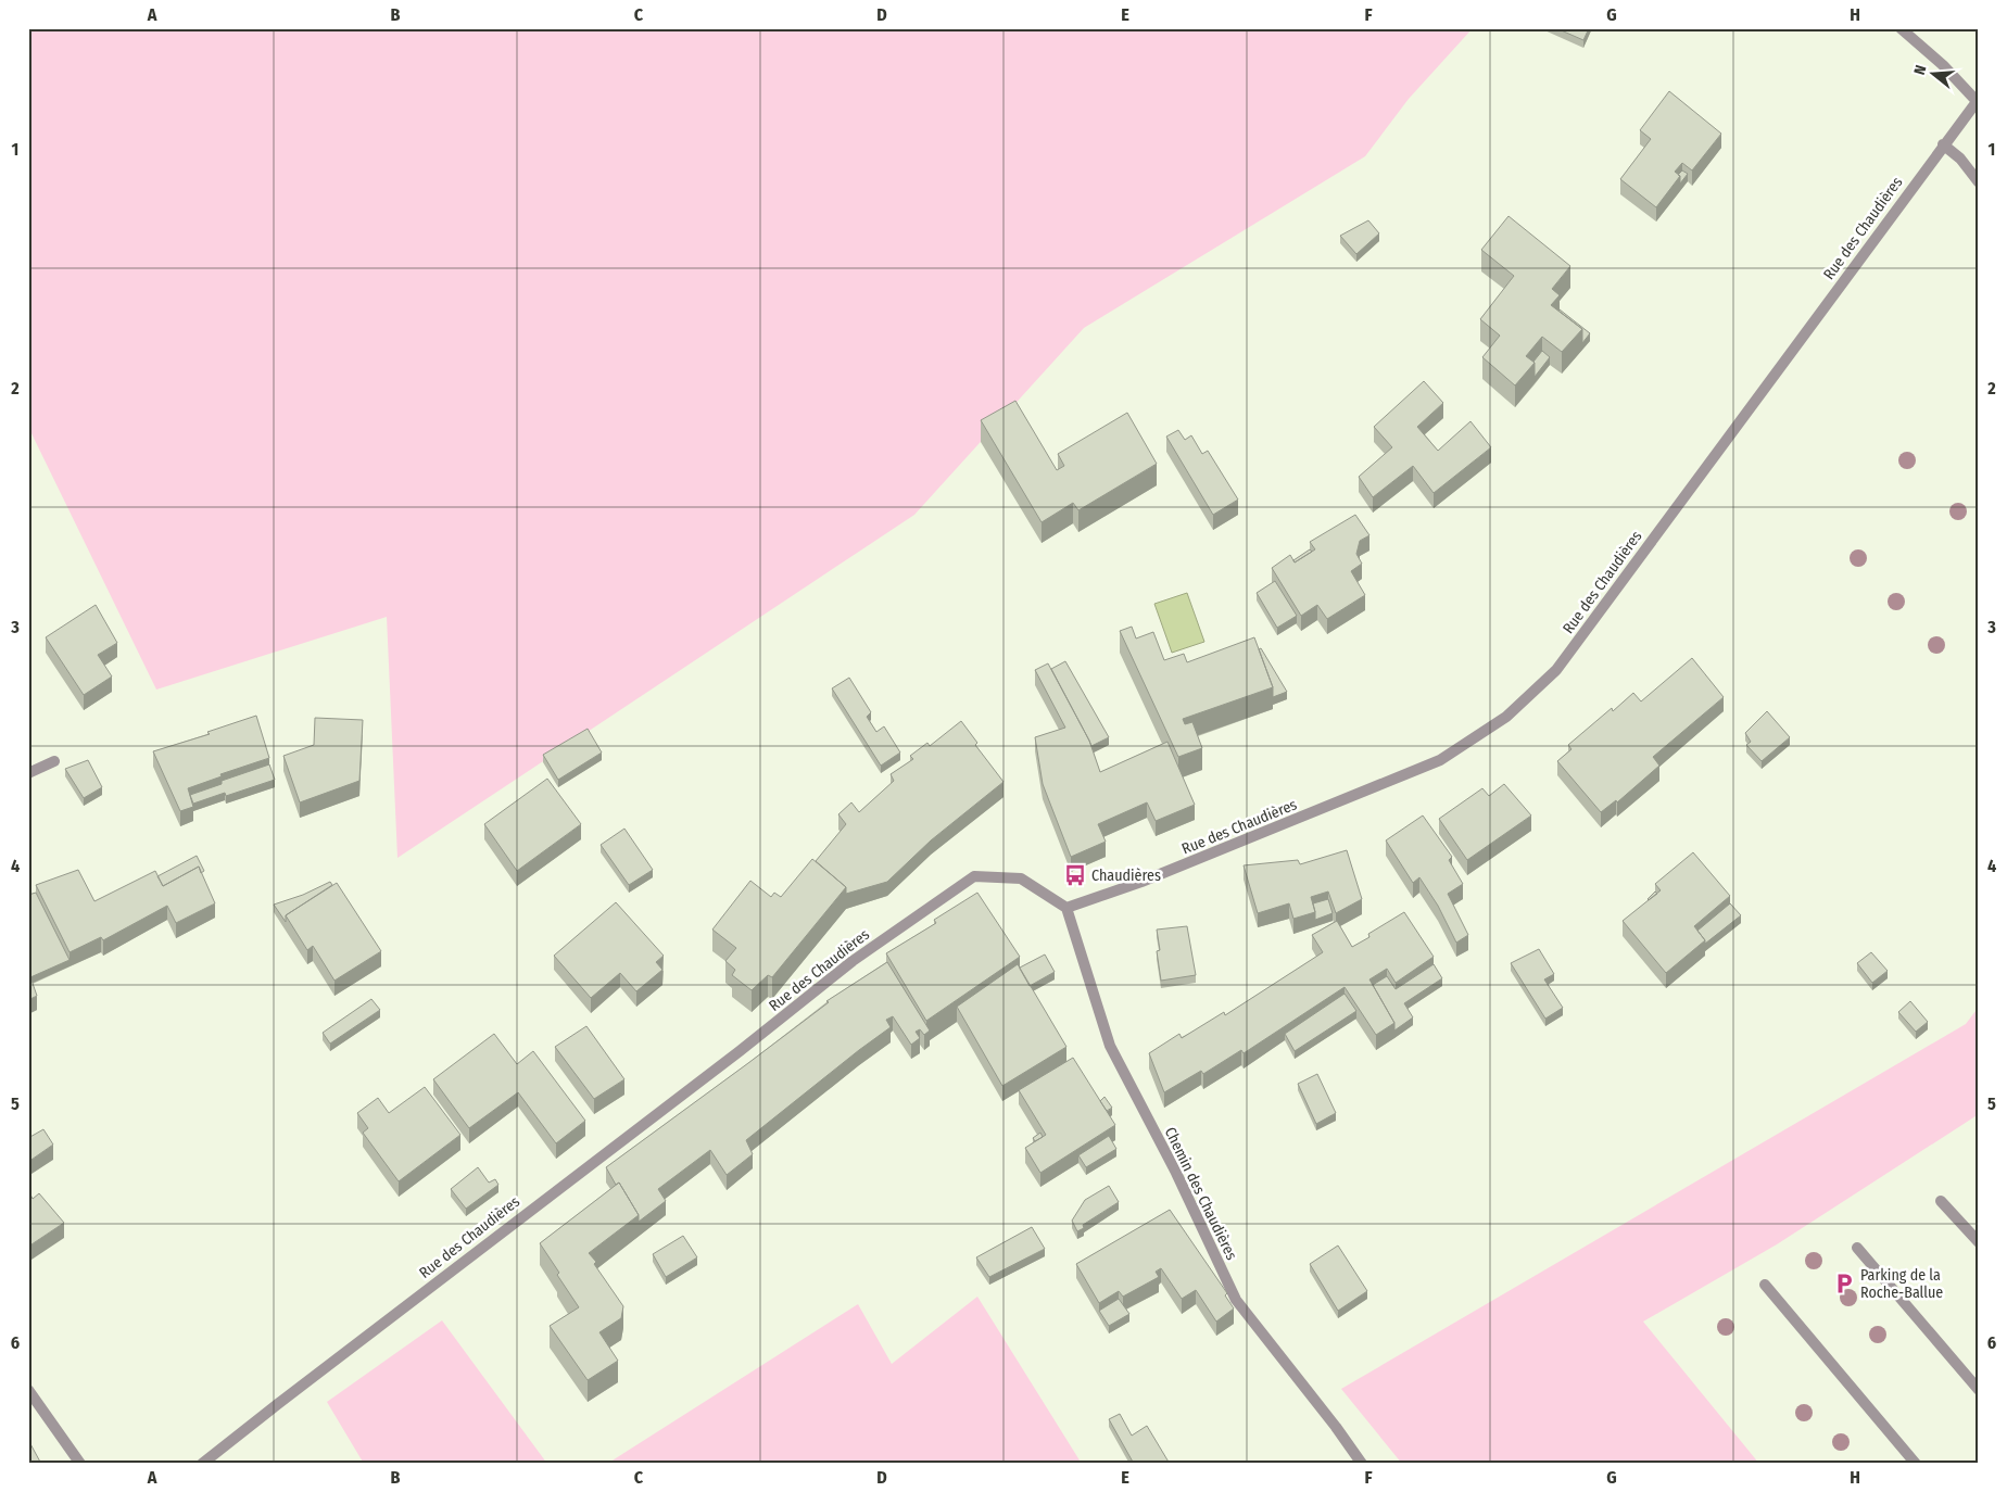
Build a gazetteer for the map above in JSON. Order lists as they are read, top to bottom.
{
  "streets": {
    "street": ["Rue des Chaudières", "Chemin des Chaudières"]
  },
  "crossings": [
    ["Rue des Chaudières", "Chemin des Chaudières"]
  ],
  "places": {
    "bus stop": ["Chaudières"],
    "parking": ["Parking de la Roche-Ballue"]
  },
  "north": "left",
  "grid": {
    "columns": [
      "A",
      "B",
      "C",
      "D",
      "E",
      "F",
      "G",
      "H"
    ],
    "rows": [
      "1",
      "2",
      "3",
      "4",
      "5",
      "6"
    ]
  }
}
